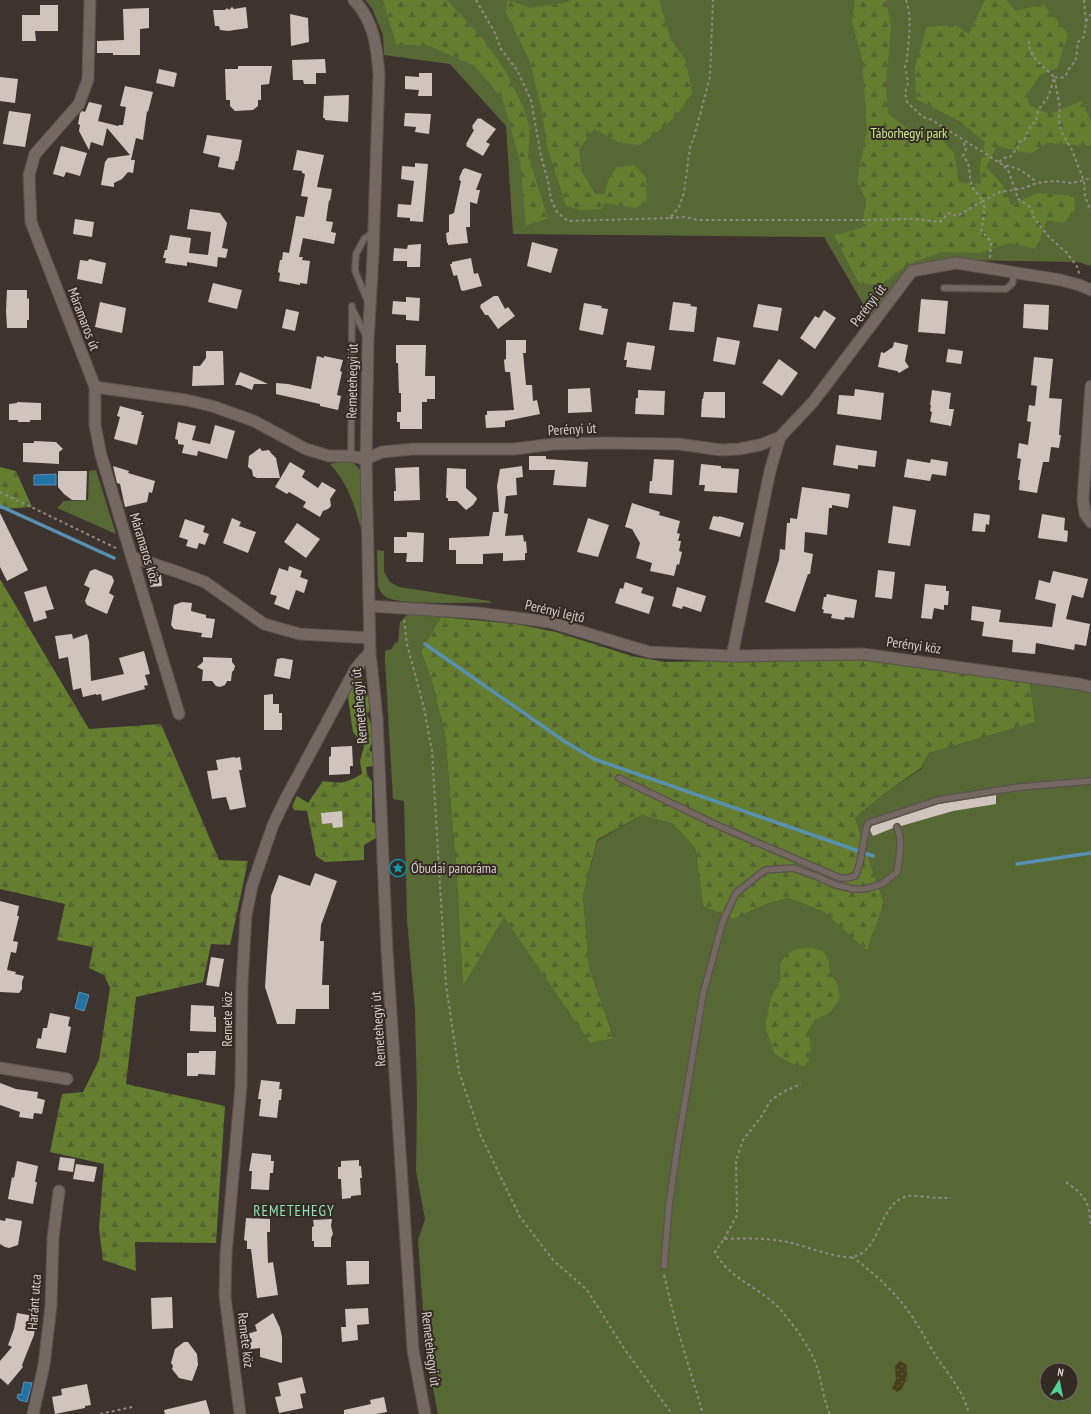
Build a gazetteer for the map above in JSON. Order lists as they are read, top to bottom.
{
  "streets": {
    "street": [
      "Perényi út",
      "Máramaros út",
      "Remetehegyi út",
      "Máramaros köz",
      "Perényi lejtő",
      "Perényi köz",
      "Remete köz",
      "Haránt utca"
    ]
  },
  "crossings": [
    ["Perényi út", "Remetehegyi út"],
    ["Perényi út", "Perényi lejtő"],
    ["Perényi út", "Perényi köz"],
    ["Máramaros út", "Máramaros köz"],
    ["Remetehegyi út", "Perényi lejtő"],
    ["Remetehegyi út", "Remete köz"],
    ["Perényi lejtő", "Perényi köz"]
  ],
  "districts": ["REMETEHEGY"],
  "parks": ["Táborhegyi park"],
  "places": {
    "place": ["Óbudai panoráma"]
  },
  "north": "top"
}
